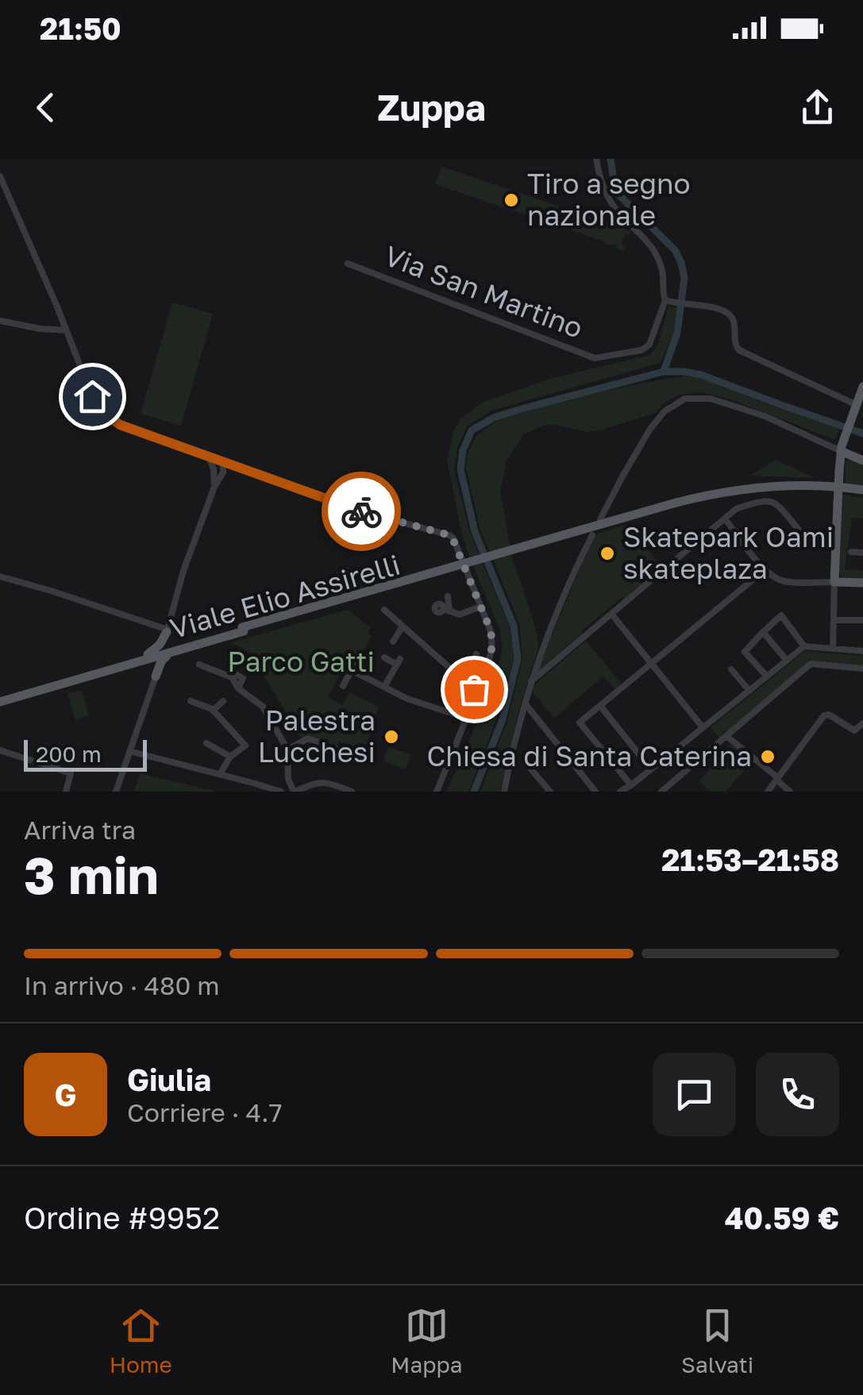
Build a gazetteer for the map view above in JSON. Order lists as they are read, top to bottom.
{
  "streets": {
    "main road": ["Viale Elio Assirelli"],
    "street": ["Via San Martino"]
  },
  "parks": ["Parco Gatti"],
  "places": [
    "Tiro a segno nazionale",
    "Skatepark Oami skateplaza",
    "Palestra Lucchesi",
    "Chiesa di Santa Caterina"
  ],
  "scale_bar": "200 m",
  "page": {
    "status": "21:50",
    "header": "Zuppa",
    "scale": "200 m",
    "heading": ["3 min", "Arriva tra", "21:53–21:58"],
    "panel": [
      "Giulia",
      "Corriere · 4.7",
      "Ordine #9952",
      "40.59 €"
    ],
    "bar": "In arrivo · 480 m",
    "round": "G",
    "tabs": ["Home", "Mappa", "Salvati"]
  }
}
